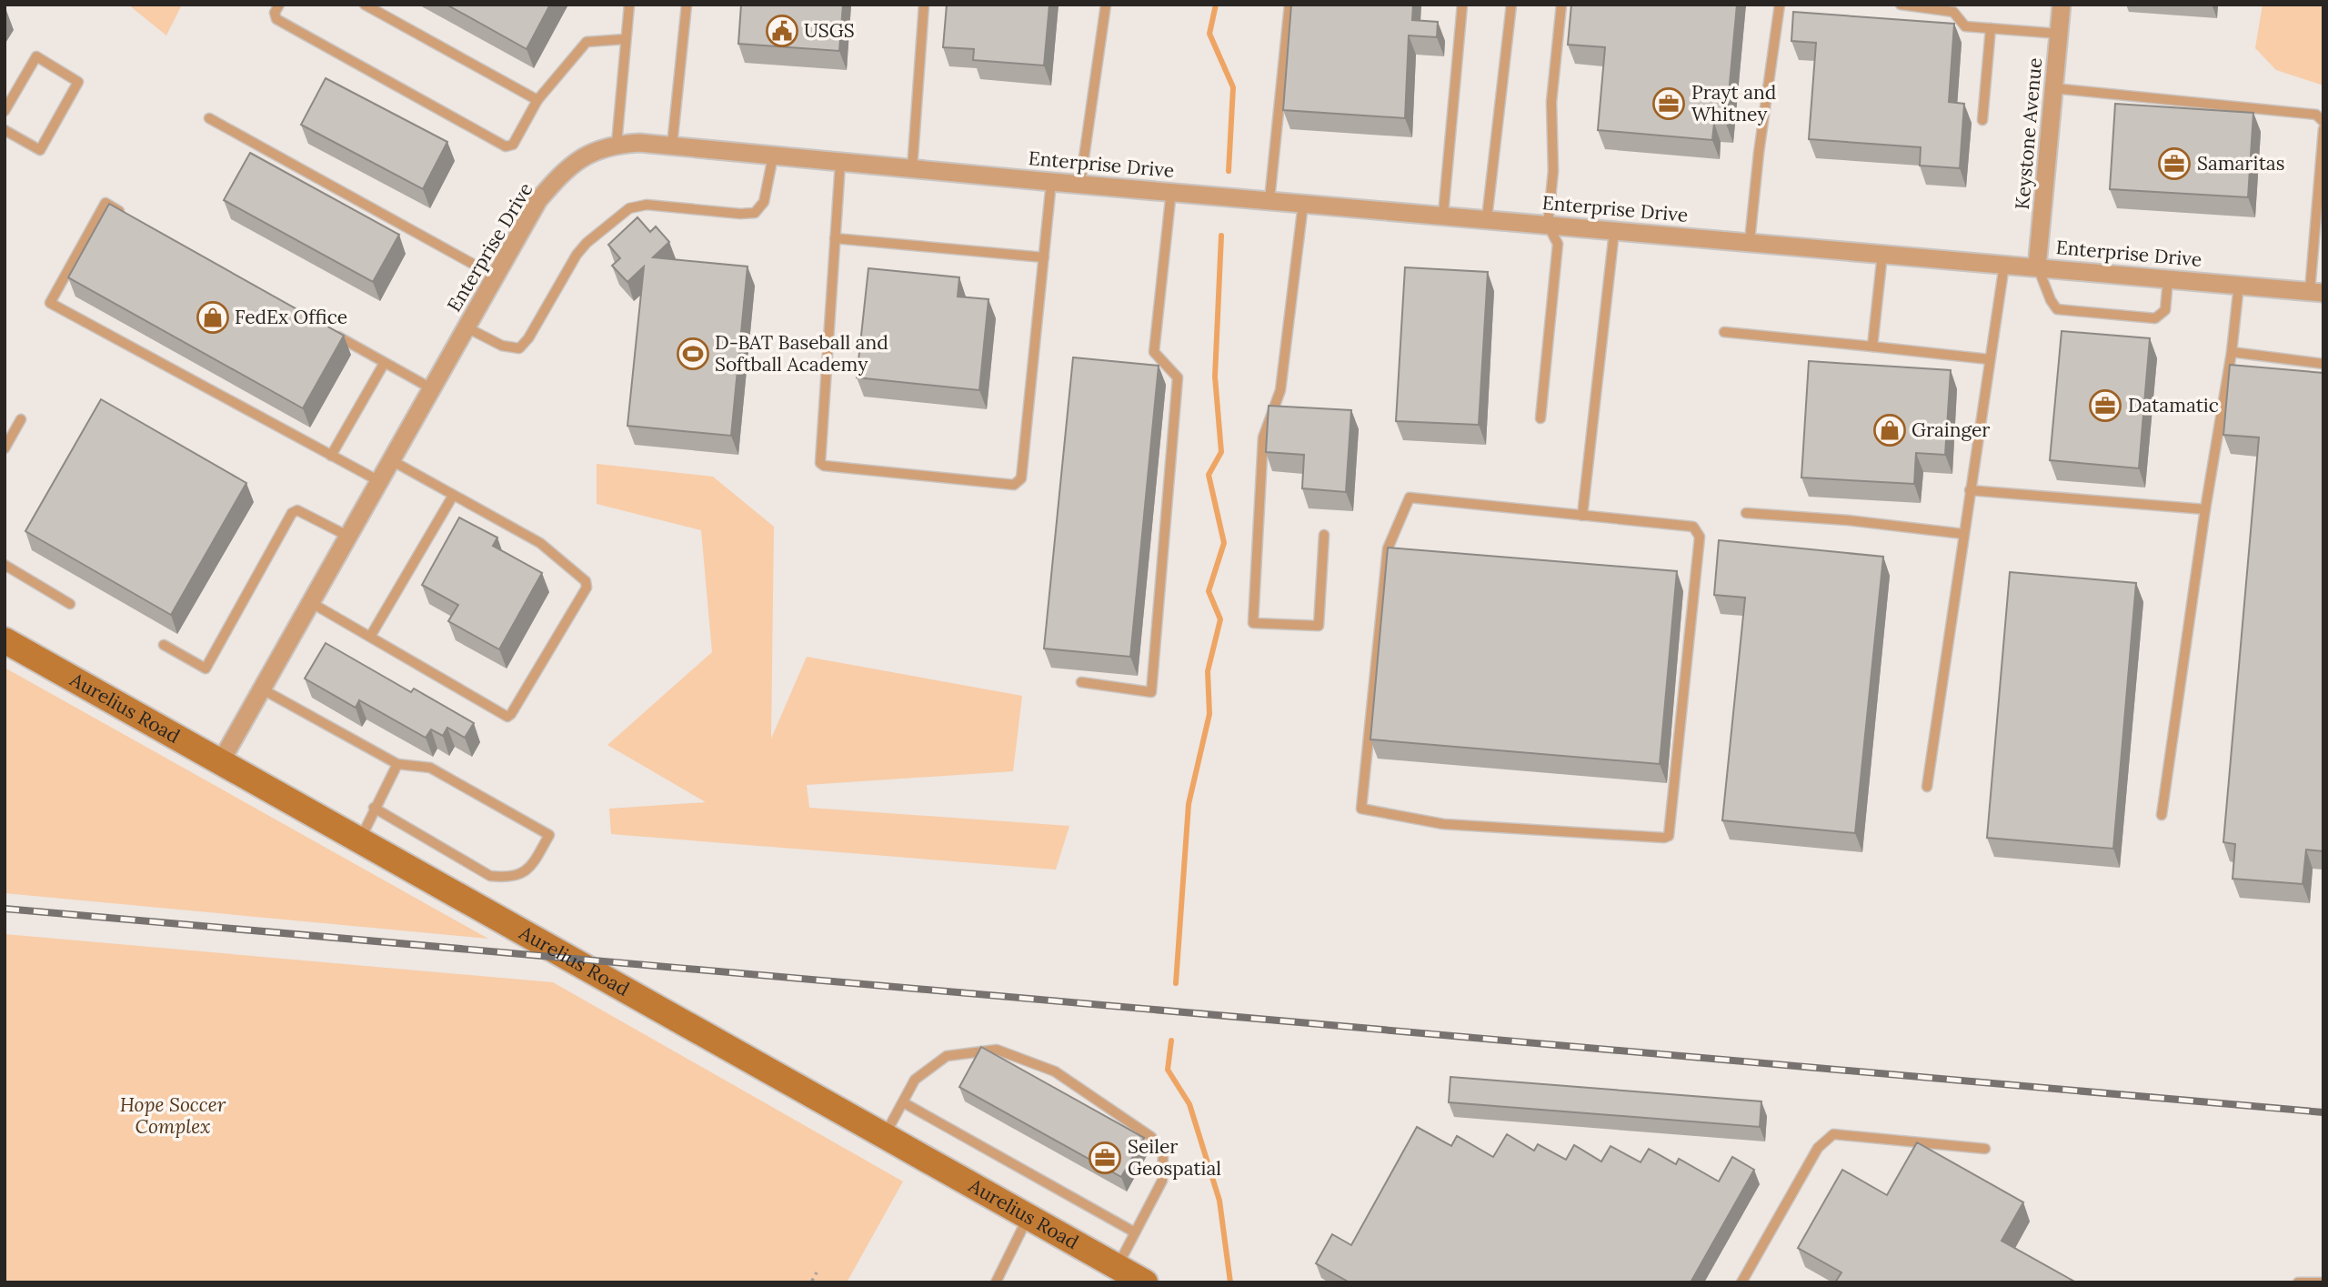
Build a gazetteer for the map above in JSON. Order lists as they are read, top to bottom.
{
  "streets": {
    "street": ["Keystone Avenue", "Enterprise Drive", "Aurelius Road"]
  },
  "crossings": [
    ["Keystone Avenue", "Enterprise Drive"],
    ["Enterprise Drive", "Aurelius Road"]
  ],
  "parks": ["Hope Soccer Complex"],
  "places": {
    "public building": ["USGS"],
    "office": [
      "Prayt and Whitney",
      "Samaritas",
      "Datamatic",
      "Seiler Geospatial"
    ],
    "shop": ["FedEx Office", "Grainger"],
    "sports": ["D-BAT Baseball and Softball Academy"]
  }
}
